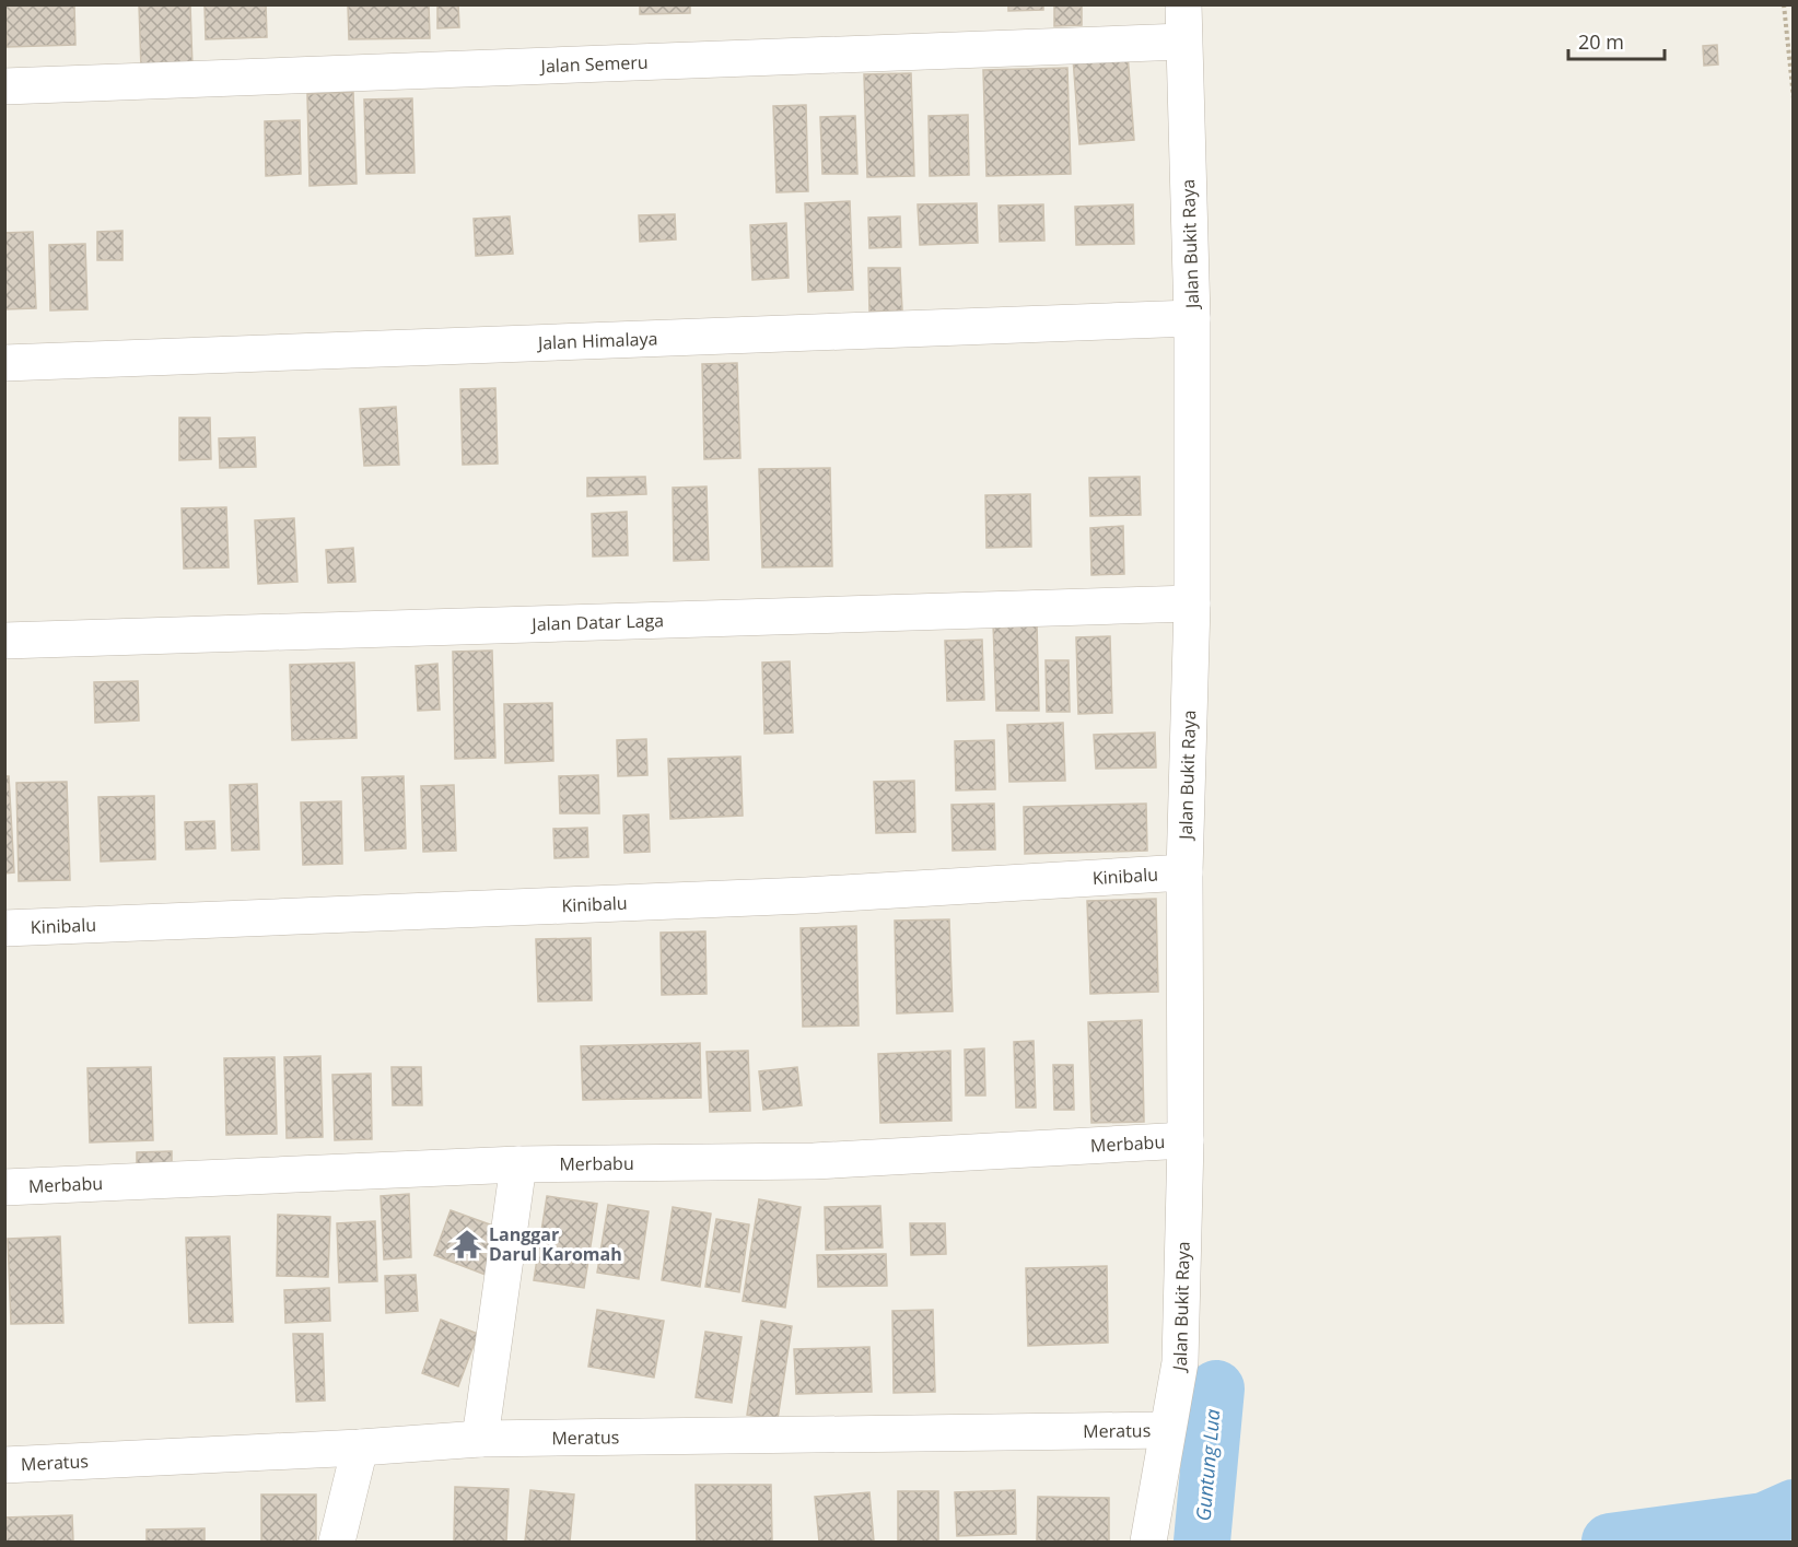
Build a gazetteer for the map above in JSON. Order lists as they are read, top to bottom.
{
  "streets": {
    "street": [
      "Jalan Semeru",
      "Jalan Bukit Raya",
      "Jalan Himalaya",
      "Jalan Datar Laga",
      "Kinibalu",
      "Merbabu",
      "Meratus"
    ]
  },
  "crossings": [
    ["Jalan Semeru", "Jalan Bukit Raya"],
    ["Jalan Bukit Raya", "Jalan Himalaya"],
    ["Jalan Bukit Raya", "Jalan Datar Laga"],
    ["Jalan Bukit Raya", "Kinibalu"],
    ["Jalan Bukit Raya", "Merbabu"],
    ["Jalan Bukit Raya", "Meratus"]
  ],
  "water": ["Guntung Lua"],
  "places": {
    "temple": ["Langgar Darul Karomah"]
  },
  "scale_bar": "20 m"
}
